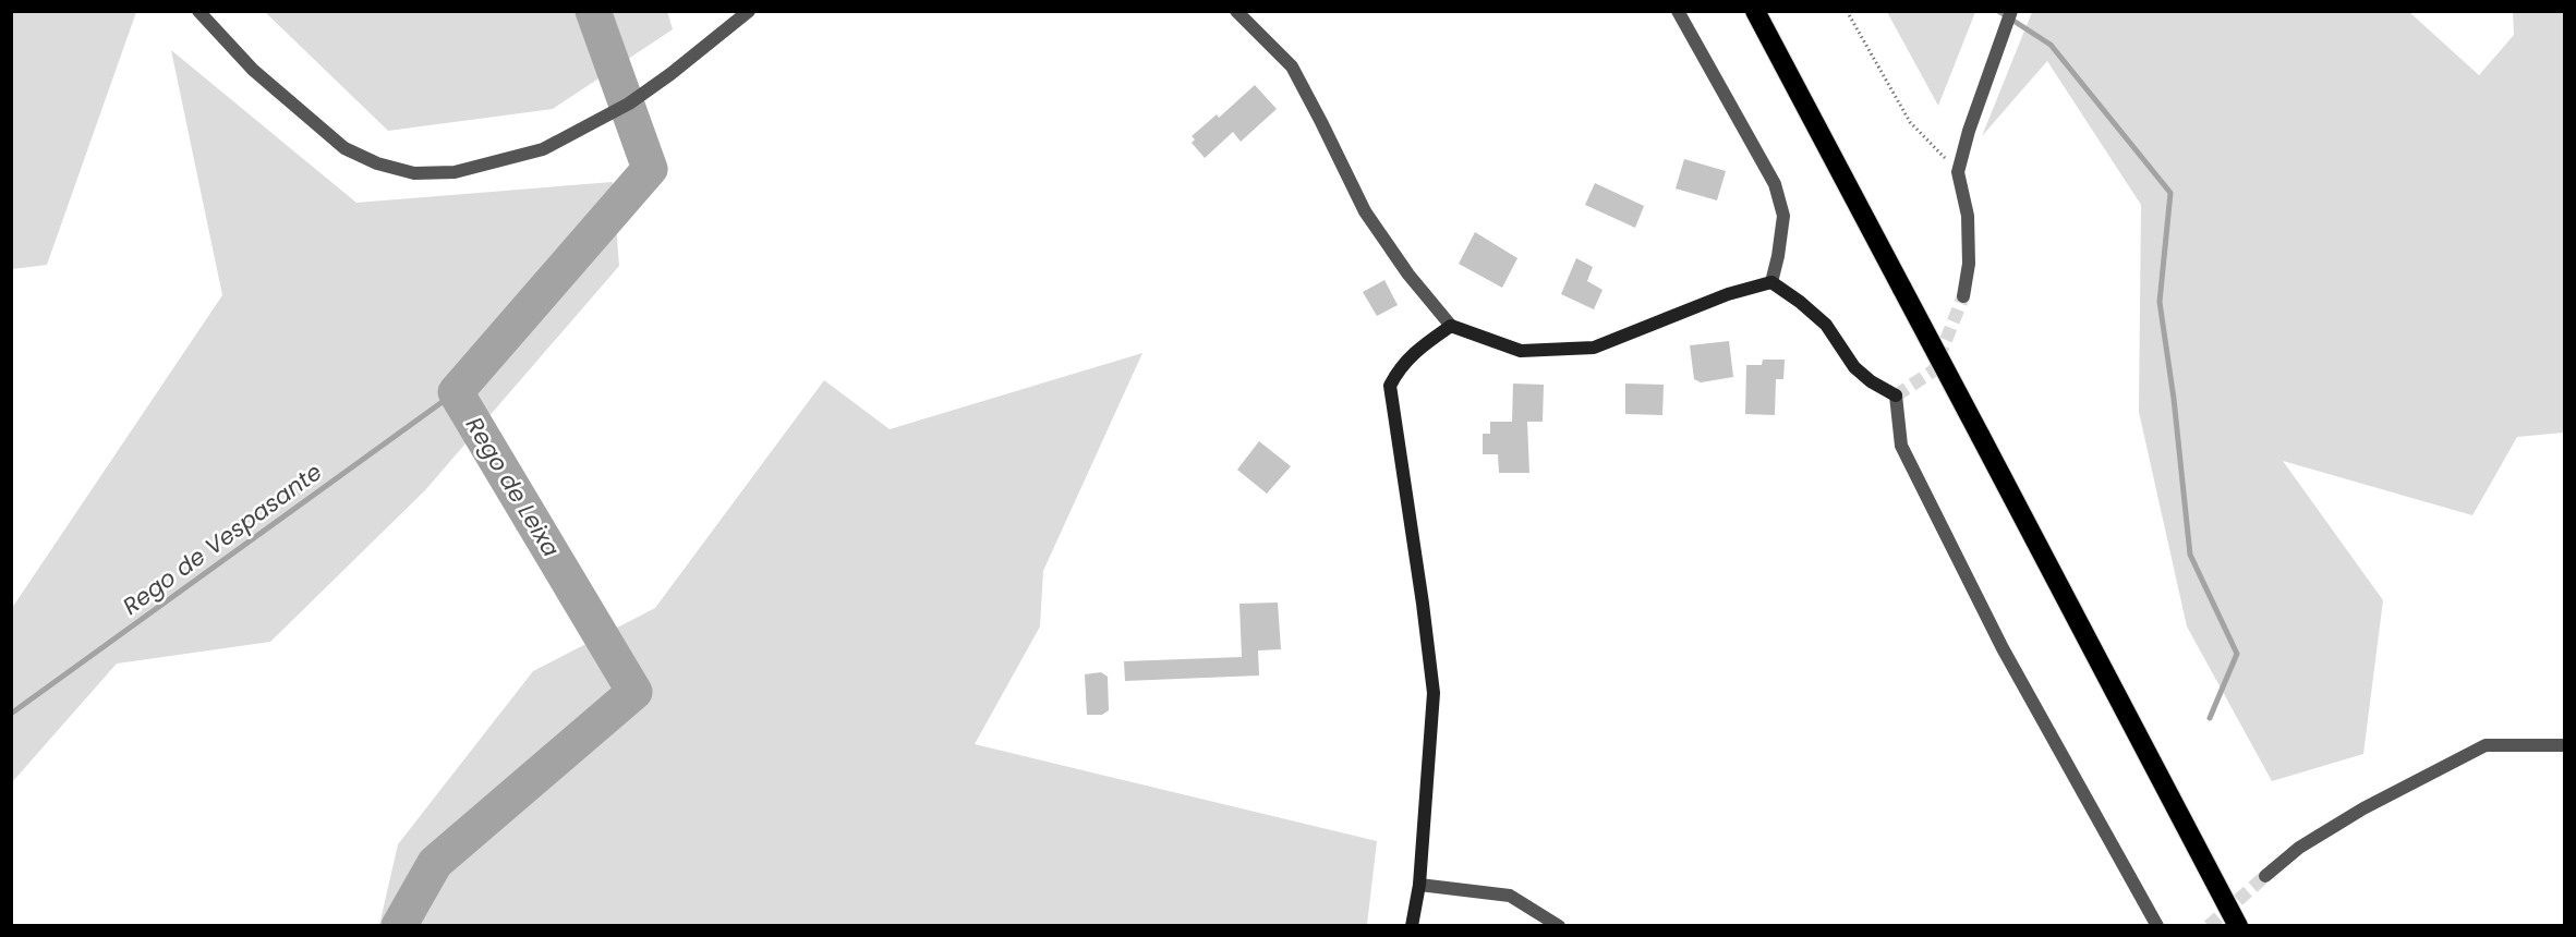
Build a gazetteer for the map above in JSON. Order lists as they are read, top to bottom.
{
  "water": ["Rego de Leixa", "Rego de Vespasante"]
}
